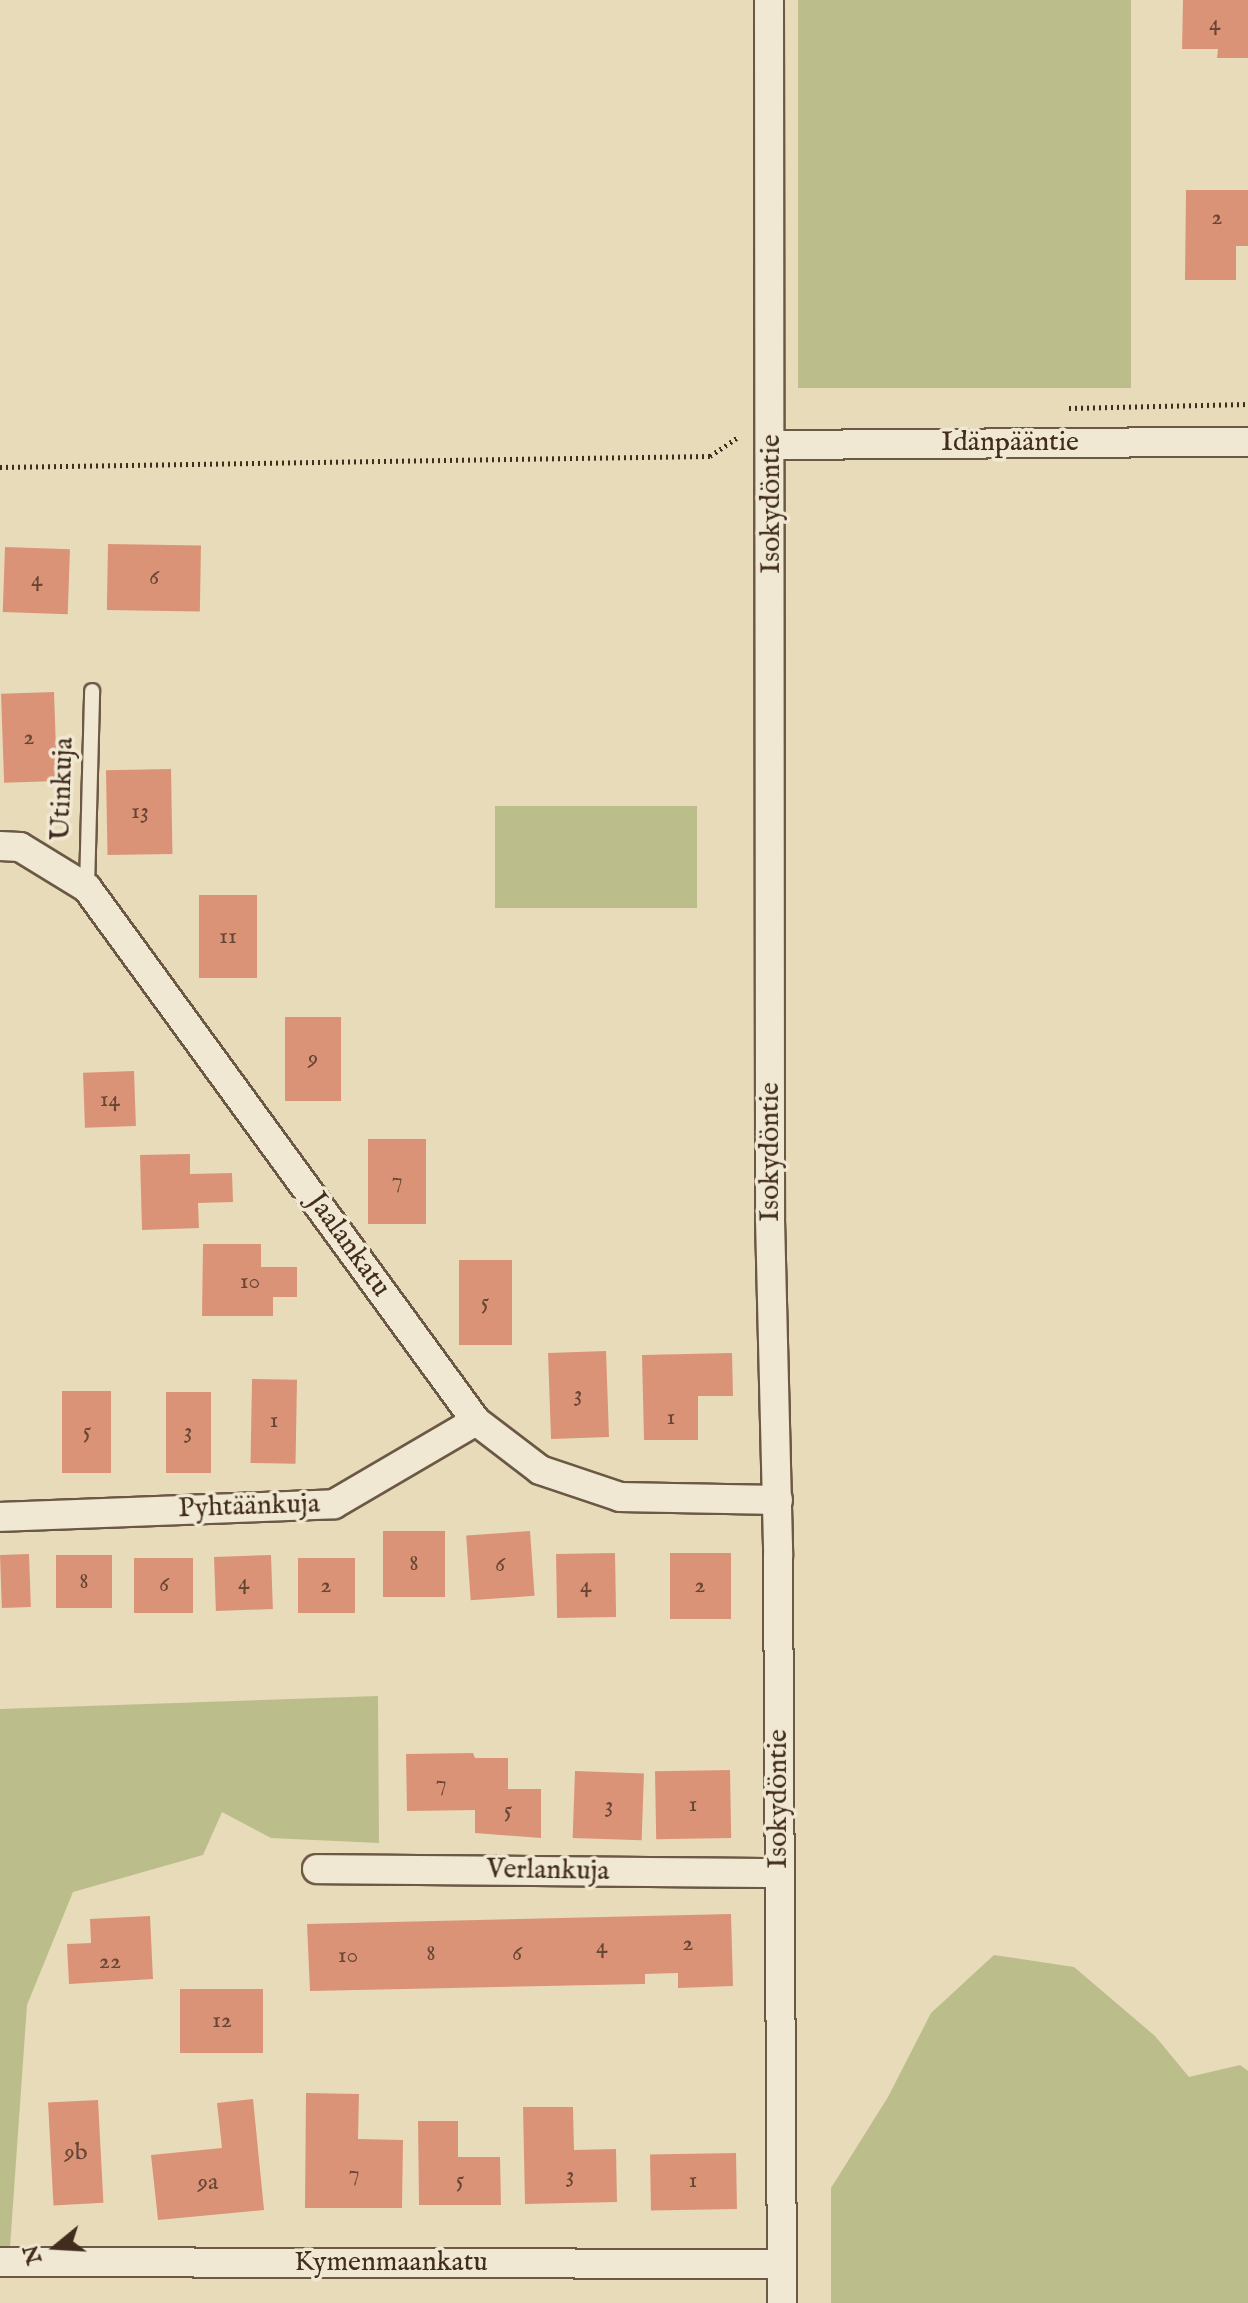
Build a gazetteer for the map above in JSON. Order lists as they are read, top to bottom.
{
  "streets": {
    "street": [
      "Idänpääntie",
      "Isokydöntie",
      "Jaalankatu",
      "Pyhtäänkuja",
      "Verlankuja",
      "Kymenmaankatu"
    ],
    "lane": ["Utinkuja"]
  },
  "crossings": [
    ["Idänpääntie", "Isokydöntie"],
    ["Isokydöntie", "Jaalankatu"],
    ["Isokydöntie", "Verlankuja"],
    ["Isokydöntie", "Kymenmaankatu"],
    ["Utinkuja", "Jaalankatu"],
    ["Jaalankatu", "Pyhtäänkuja"]
  ],
  "house_numbers": [
    "4",
    "2",
    "6",
    "4",
    "2",
    "13",
    "11",
    "9",
    "14",
    "7",
    "10",
    "5",
    "3",
    "1",
    "1",
    "5",
    "3",
    "8",
    "6",
    "8",
    "4",
    "6",
    "2",
    "4",
    "2",
    "7",
    "1",
    "3",
    "5",
    "2",
    "4",
    "8",
    "6",
    "10",
    "22",
    "12",
    "9b",
    "7",
    "3",
    "5",
    "1",
    "9a"
  ],
  "north": "left"
}
